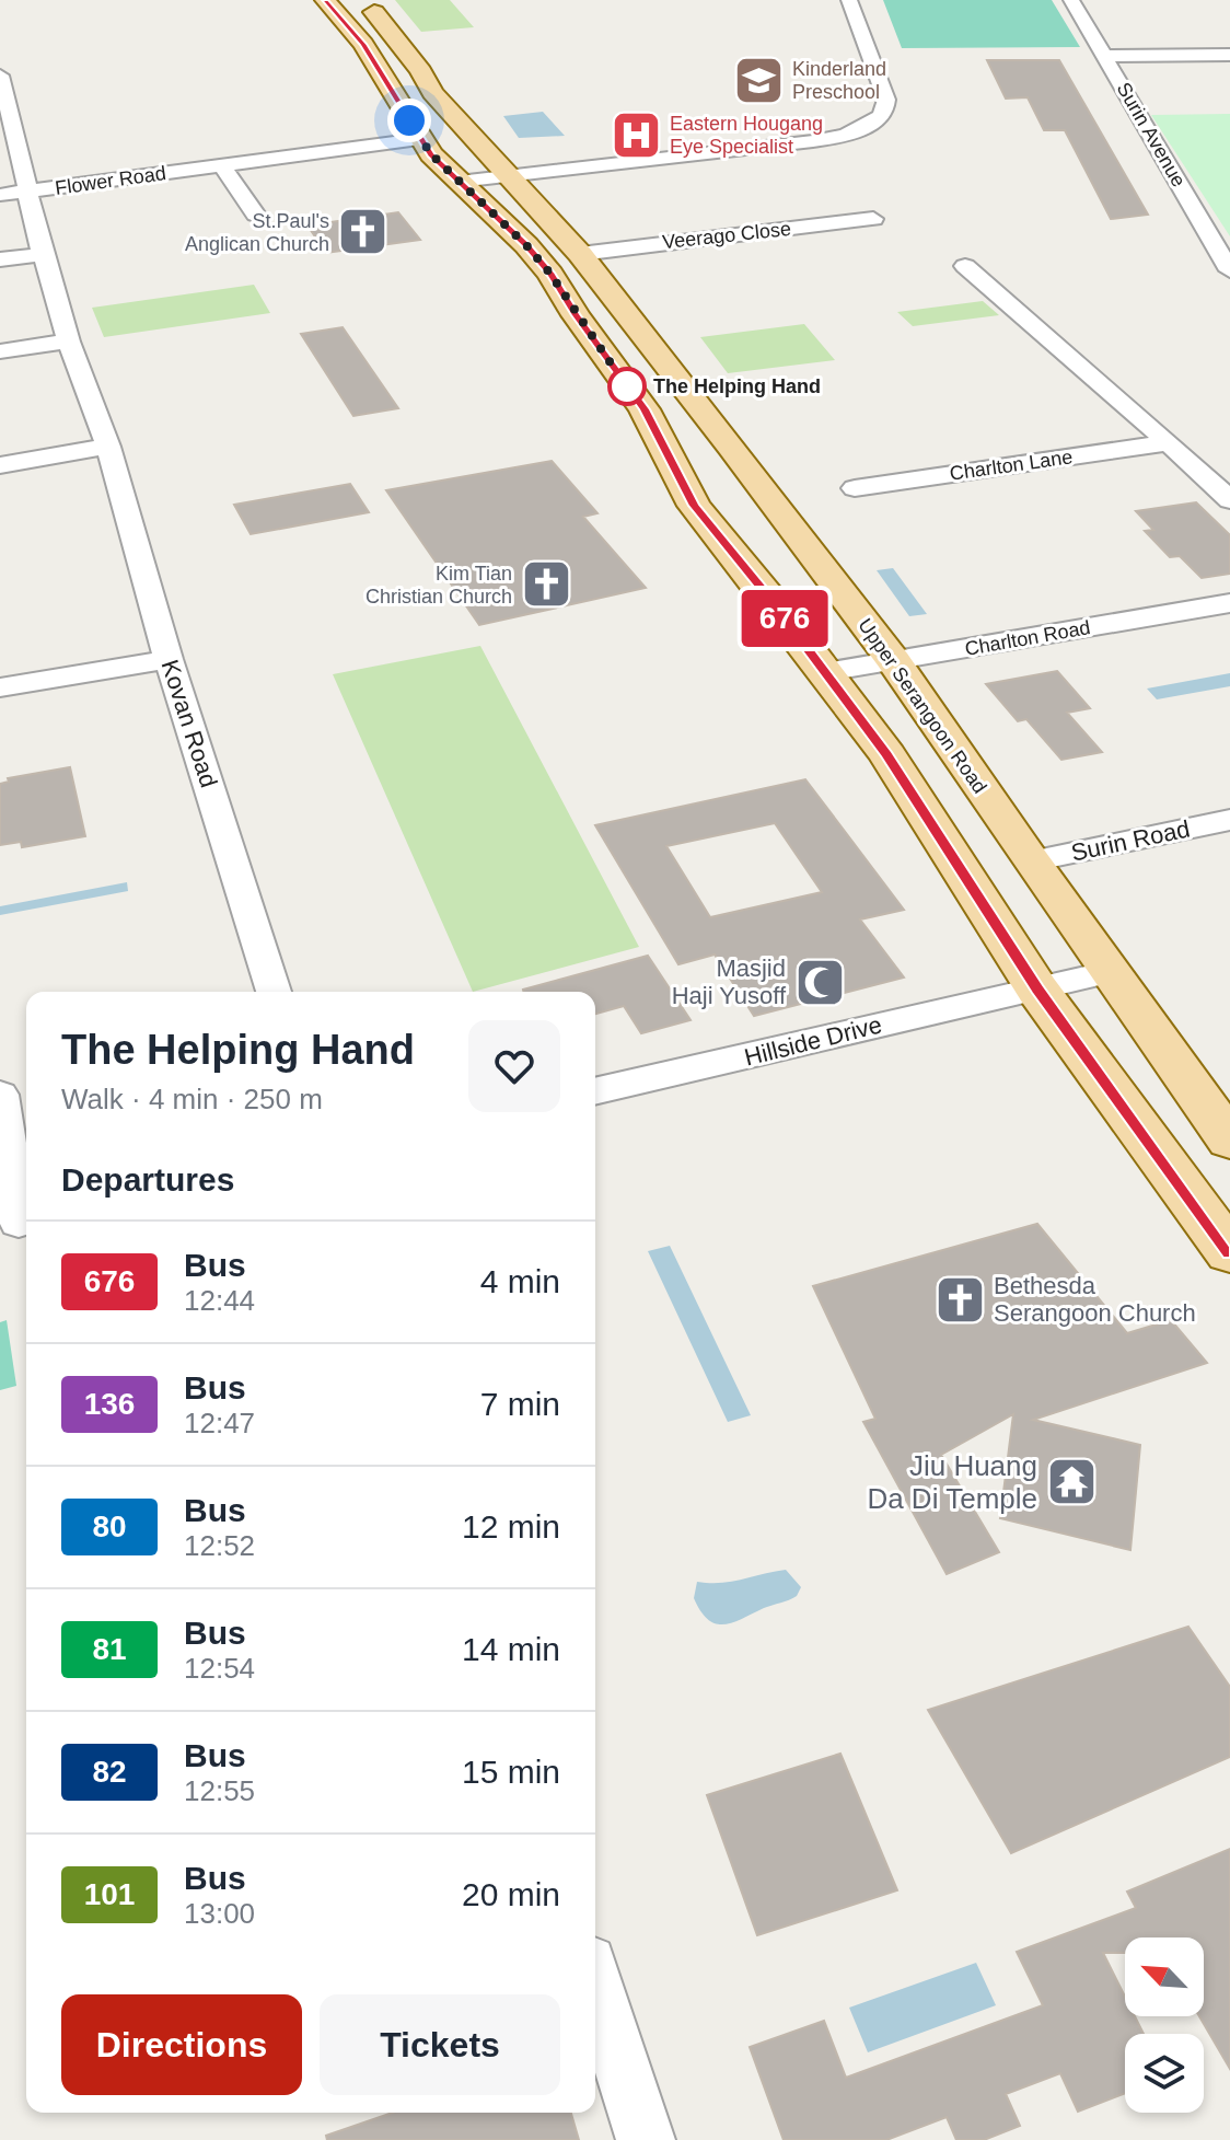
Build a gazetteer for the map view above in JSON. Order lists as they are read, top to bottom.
{
  "streets": {
    "main road": ["Upper Serangoon Road"],
    "street": [
      "Surin Avenue",
      "Flower Road",
      "Veerago Close",
      "Charlton Lane",
      "Charlton Road",
      "Kovan Road",
      "Surin Road",
      "Hillside Drive"
    ]
  },
  "crossings": [
    ["Flower Road", "Kovan Road"],
    ["Veerago Close", "Upper Serangoon Road"],
    ["Charlton Road", "Upper Serangoon Road"],
    ["Upper Serangoon Road", "Surin Road"],
    ["Upper Serangoon Road", "Hillside Drive"]
  ],
  "places": {
    "school or university": ["Kinderland Preschool"],
    "hospital": ["Eastern Hougang Eye Specialist"],
    "church": ["St.Paul's Anglican Church", "Kim Tian Christian Church", "Bethesda Serangoon Church"],
    "other": ["The Helping Hand"],
    "mosque": ["Masjid Haji Yusoff"],
    "temple": ["Jiu Huang Da Di Temple"]
  },
  "lines": ["bus line 676"],
  "north": "top left",
  "page": {
    "on_map": "676",
    "heading": [
      ["The Helping Hand", "Walk · 4 min · 250 m"],
      "Departures"
    ],
    "list": [
      {
        "mark": "676",
        "name": "Bus",
        "note": "12:44",
        "value": "4 min"
      },
      {
        "mark": "136",
        "name": "Bus",
        "note": "12:47",
        "value": "7 min"
      },
      {
        "mark": "80",
        "name": "Bus",
        "note": "12:52",
        "value": "12 min"
      },
      {
        "mark": "81",
        "name": "Bus",
        "note": "12:54",
        "value": "14 min"
      },
      {
        "mark": "82",
        "name": "Bus",
        "note": "12:55",
        "value": "15 min"
      },
      {
        "mark": "101",
        "name": "Bus",
        "note": "13:00",
        "value": "20 min"
      }
    ],
    "buttons": ["Directions", "Tickets"]
  }
}
